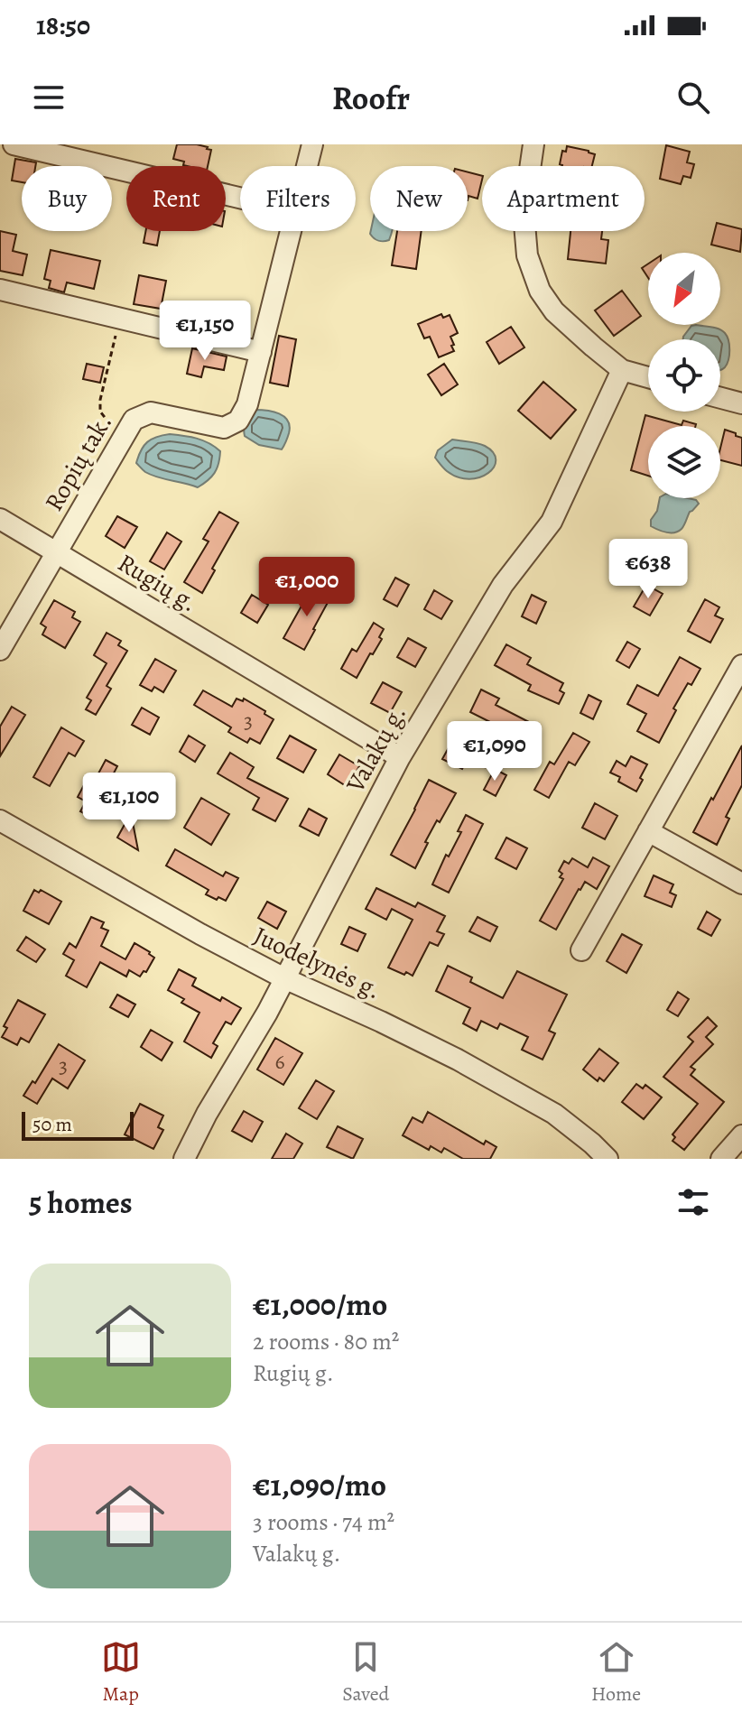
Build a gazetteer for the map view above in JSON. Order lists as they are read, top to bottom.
{
  "streets": {
    "street": [
      "Ropių tak.",
      "Rugių g.",
      "Valakų g.",
      "Juodelynės g."
    ]
  },
  "crossings": [
    ["Ropių tak.", "Rugių g."],
    ["Rugių g.", "Valakų g."],
    ["Valakų g.", "Juodelynės g."]
  ],
  "house_numbers": ["3", "6", "3"],
  "scale_bar": "50 m",
  "north": "bottom left",
  "page": {
    "status": "18:50",
    "header": "Roofr",
    "chip": [
      "Buy",
      "Rent",
      "Filters",
      "New",
      "Apartment"
    ],
    "price": [
      "€1,150",
      "€638",
      "€1,000",
      "€1,090",
      "€1,100"
    ],
    "scale": "50 m",
    "heading": "5 homes",
    "list": [
      {
        "name": "€1,000/mo",
        "note": "2 rooms · 80 m² · Rugių g."
      },
      {
        "name": "€1,090/mo",
        "note": "3 rooms · 74 m² · Valakų g."
      }
    ],
    "tabs": ["Map", "Saved", "Home"]
  }
}
